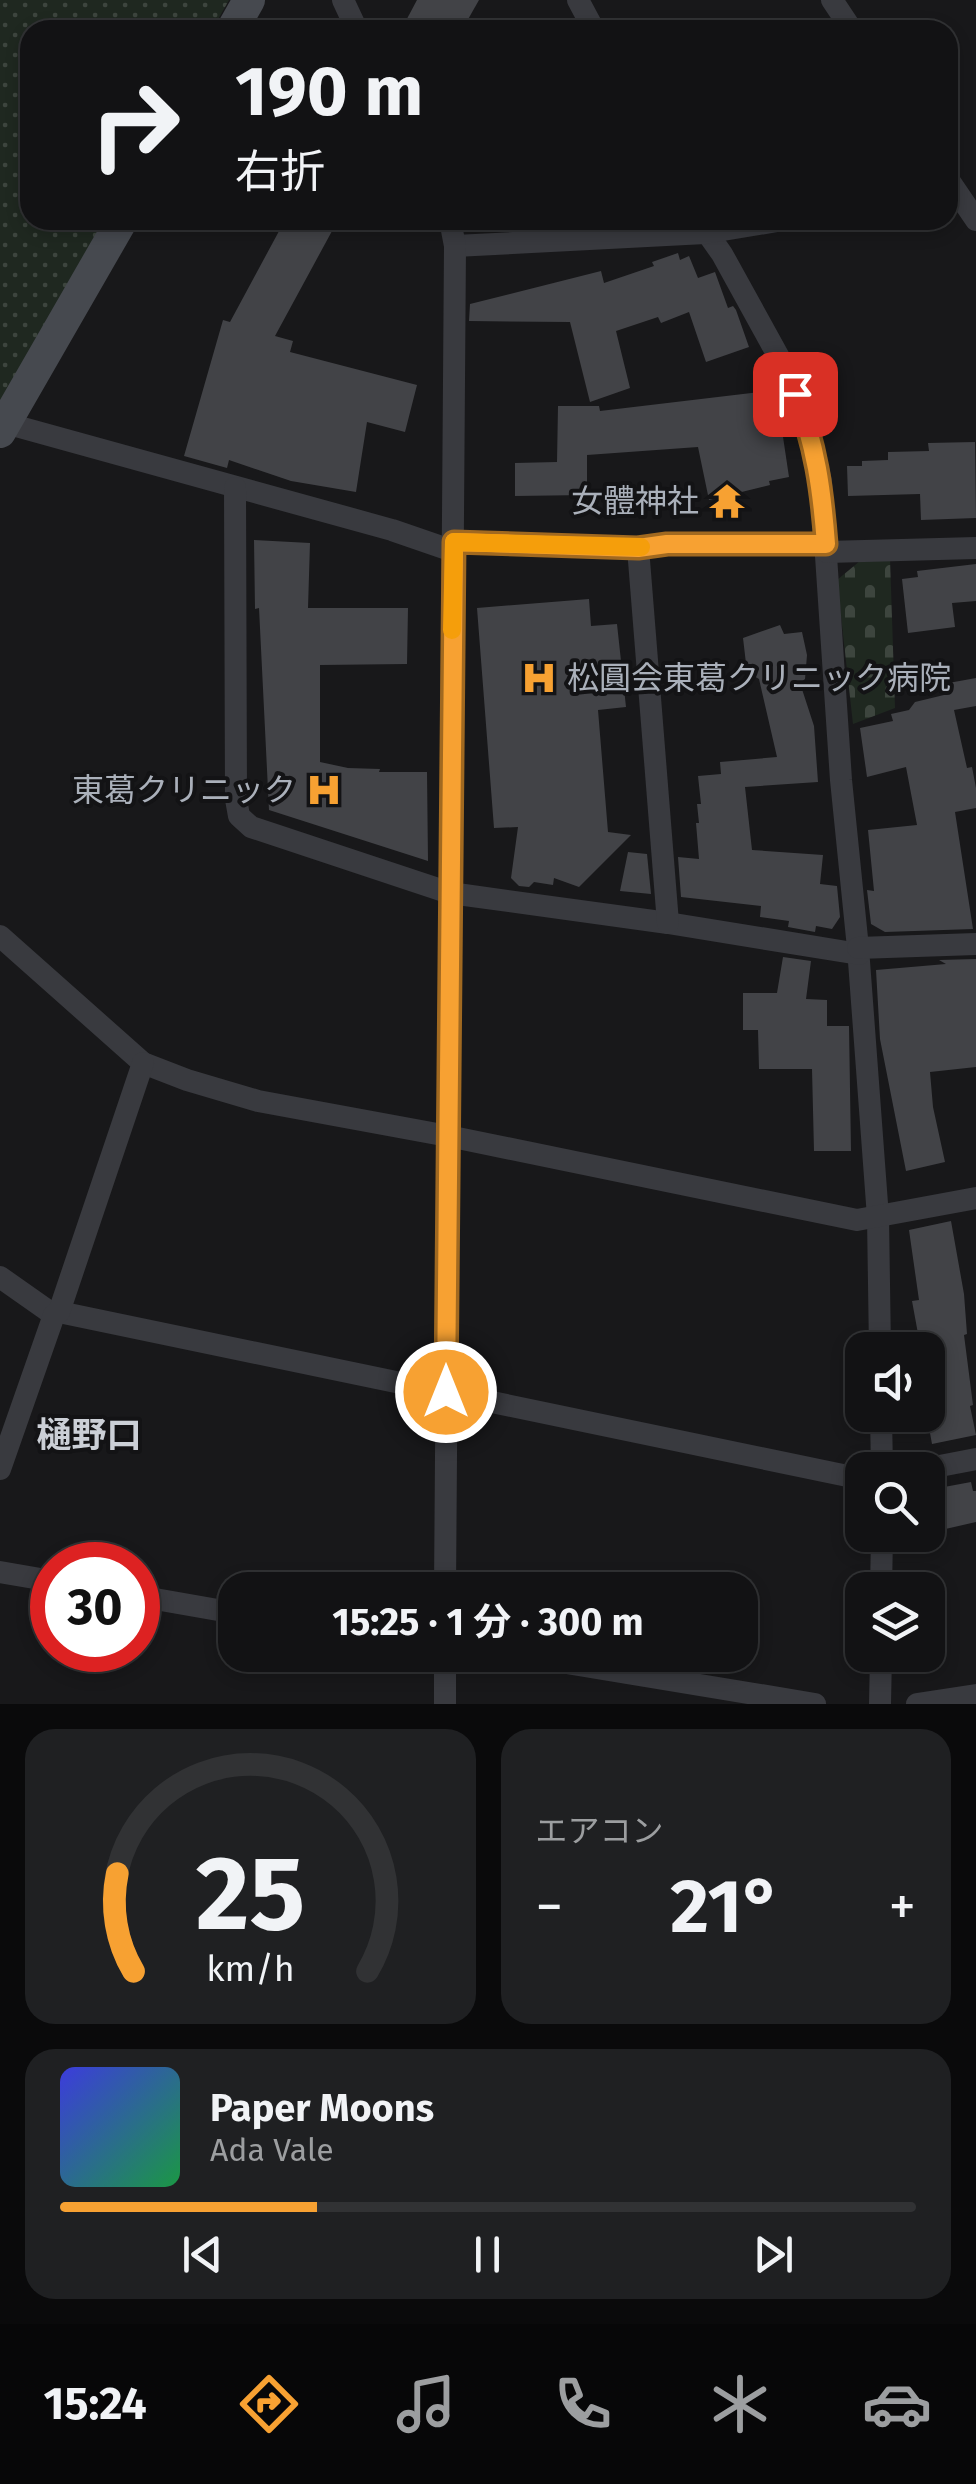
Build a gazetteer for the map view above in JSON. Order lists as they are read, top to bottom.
{
  "districts": ["樋野口"],
  "places": {
    "temple": ["女體神社"],
    "hospital": ["松圓会東葛クリニック病院", "東葛クリニック"]
  },
  "page": {
    "turn": ["190 m", "右折"],
    "limit": "30",
    "trip": "15:25 · 1 分 · 300 m",
    "tile": "エアコン",
    "heat": ["−", "21°", "+"],
    "song": ["Paper Moons", "Ada Vale"],
    "tabs": "15:24",
    "gauge": ["25", "km/h"]
  }
}
